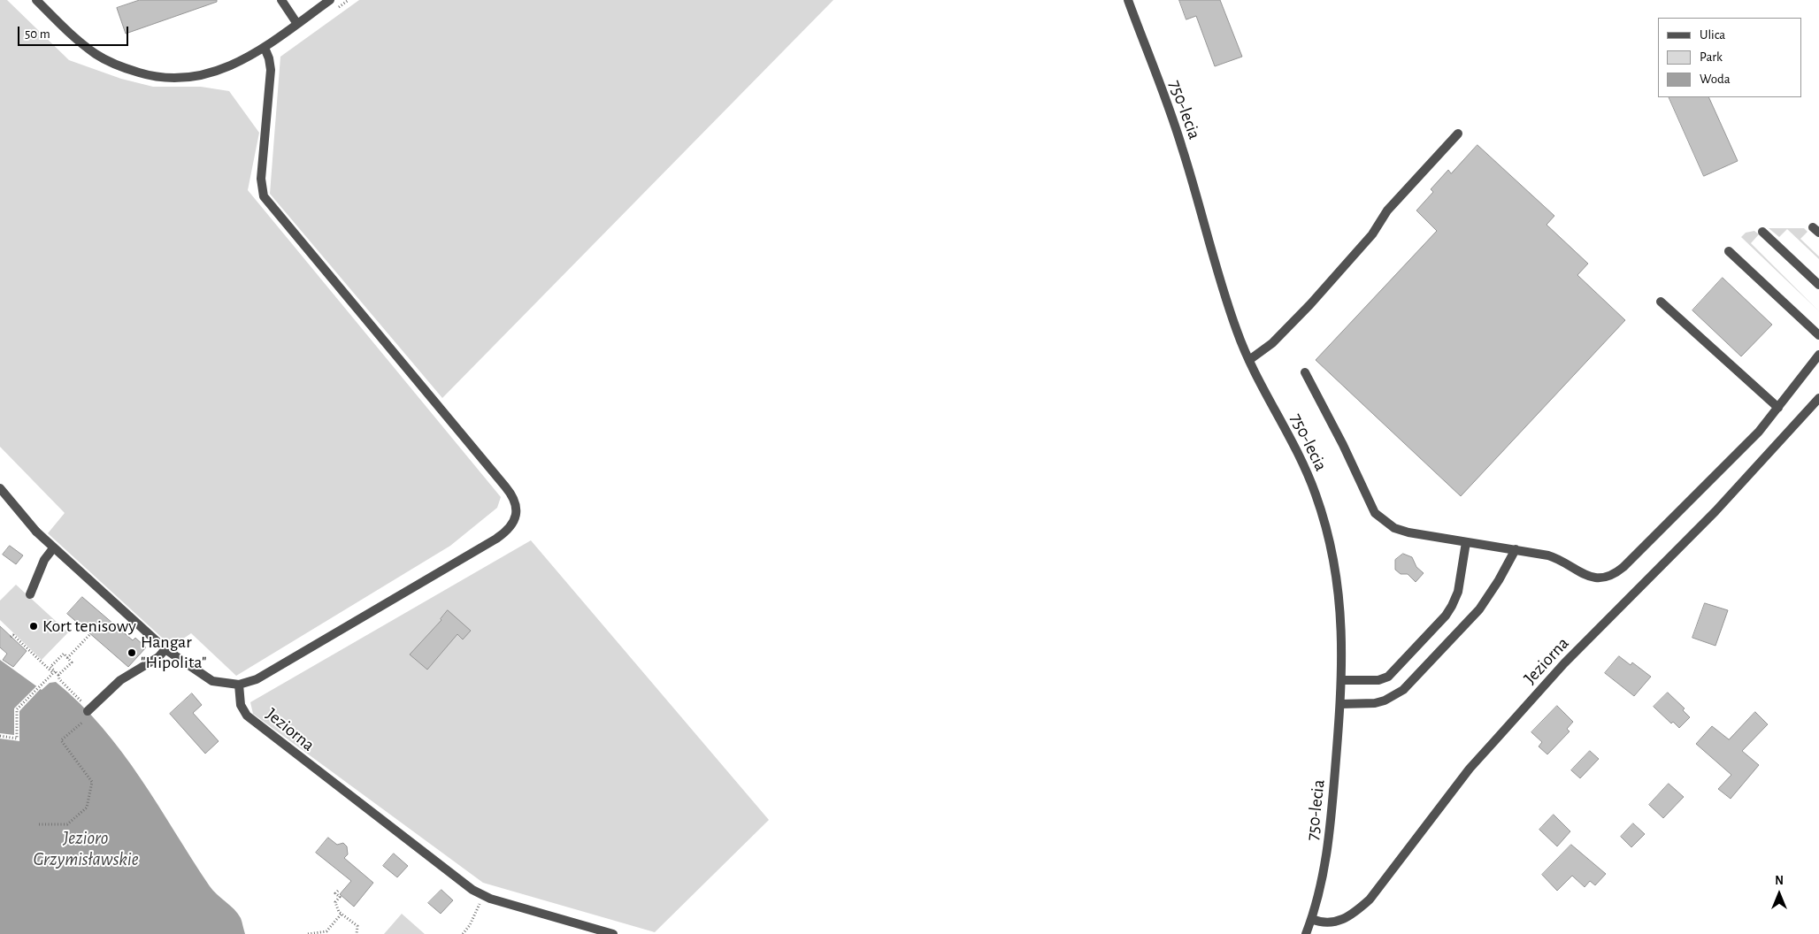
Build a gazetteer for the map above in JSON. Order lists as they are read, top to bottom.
{
  "streets": {
    "street": ["750-lecia", "Jeziorna"]
  },
  "crossings": [
    ["750-lecia", "Jeziorna"]
  ],
  "water": ["Jezioro Grzymisławskie"],
  "places": ["Kort tenisowy", "Hangar \"Hipolita\""],
  "legend": ["Ulica", "Park", "Woda"],
  "scale_bar": "50 m",
  "north": "top"
}
